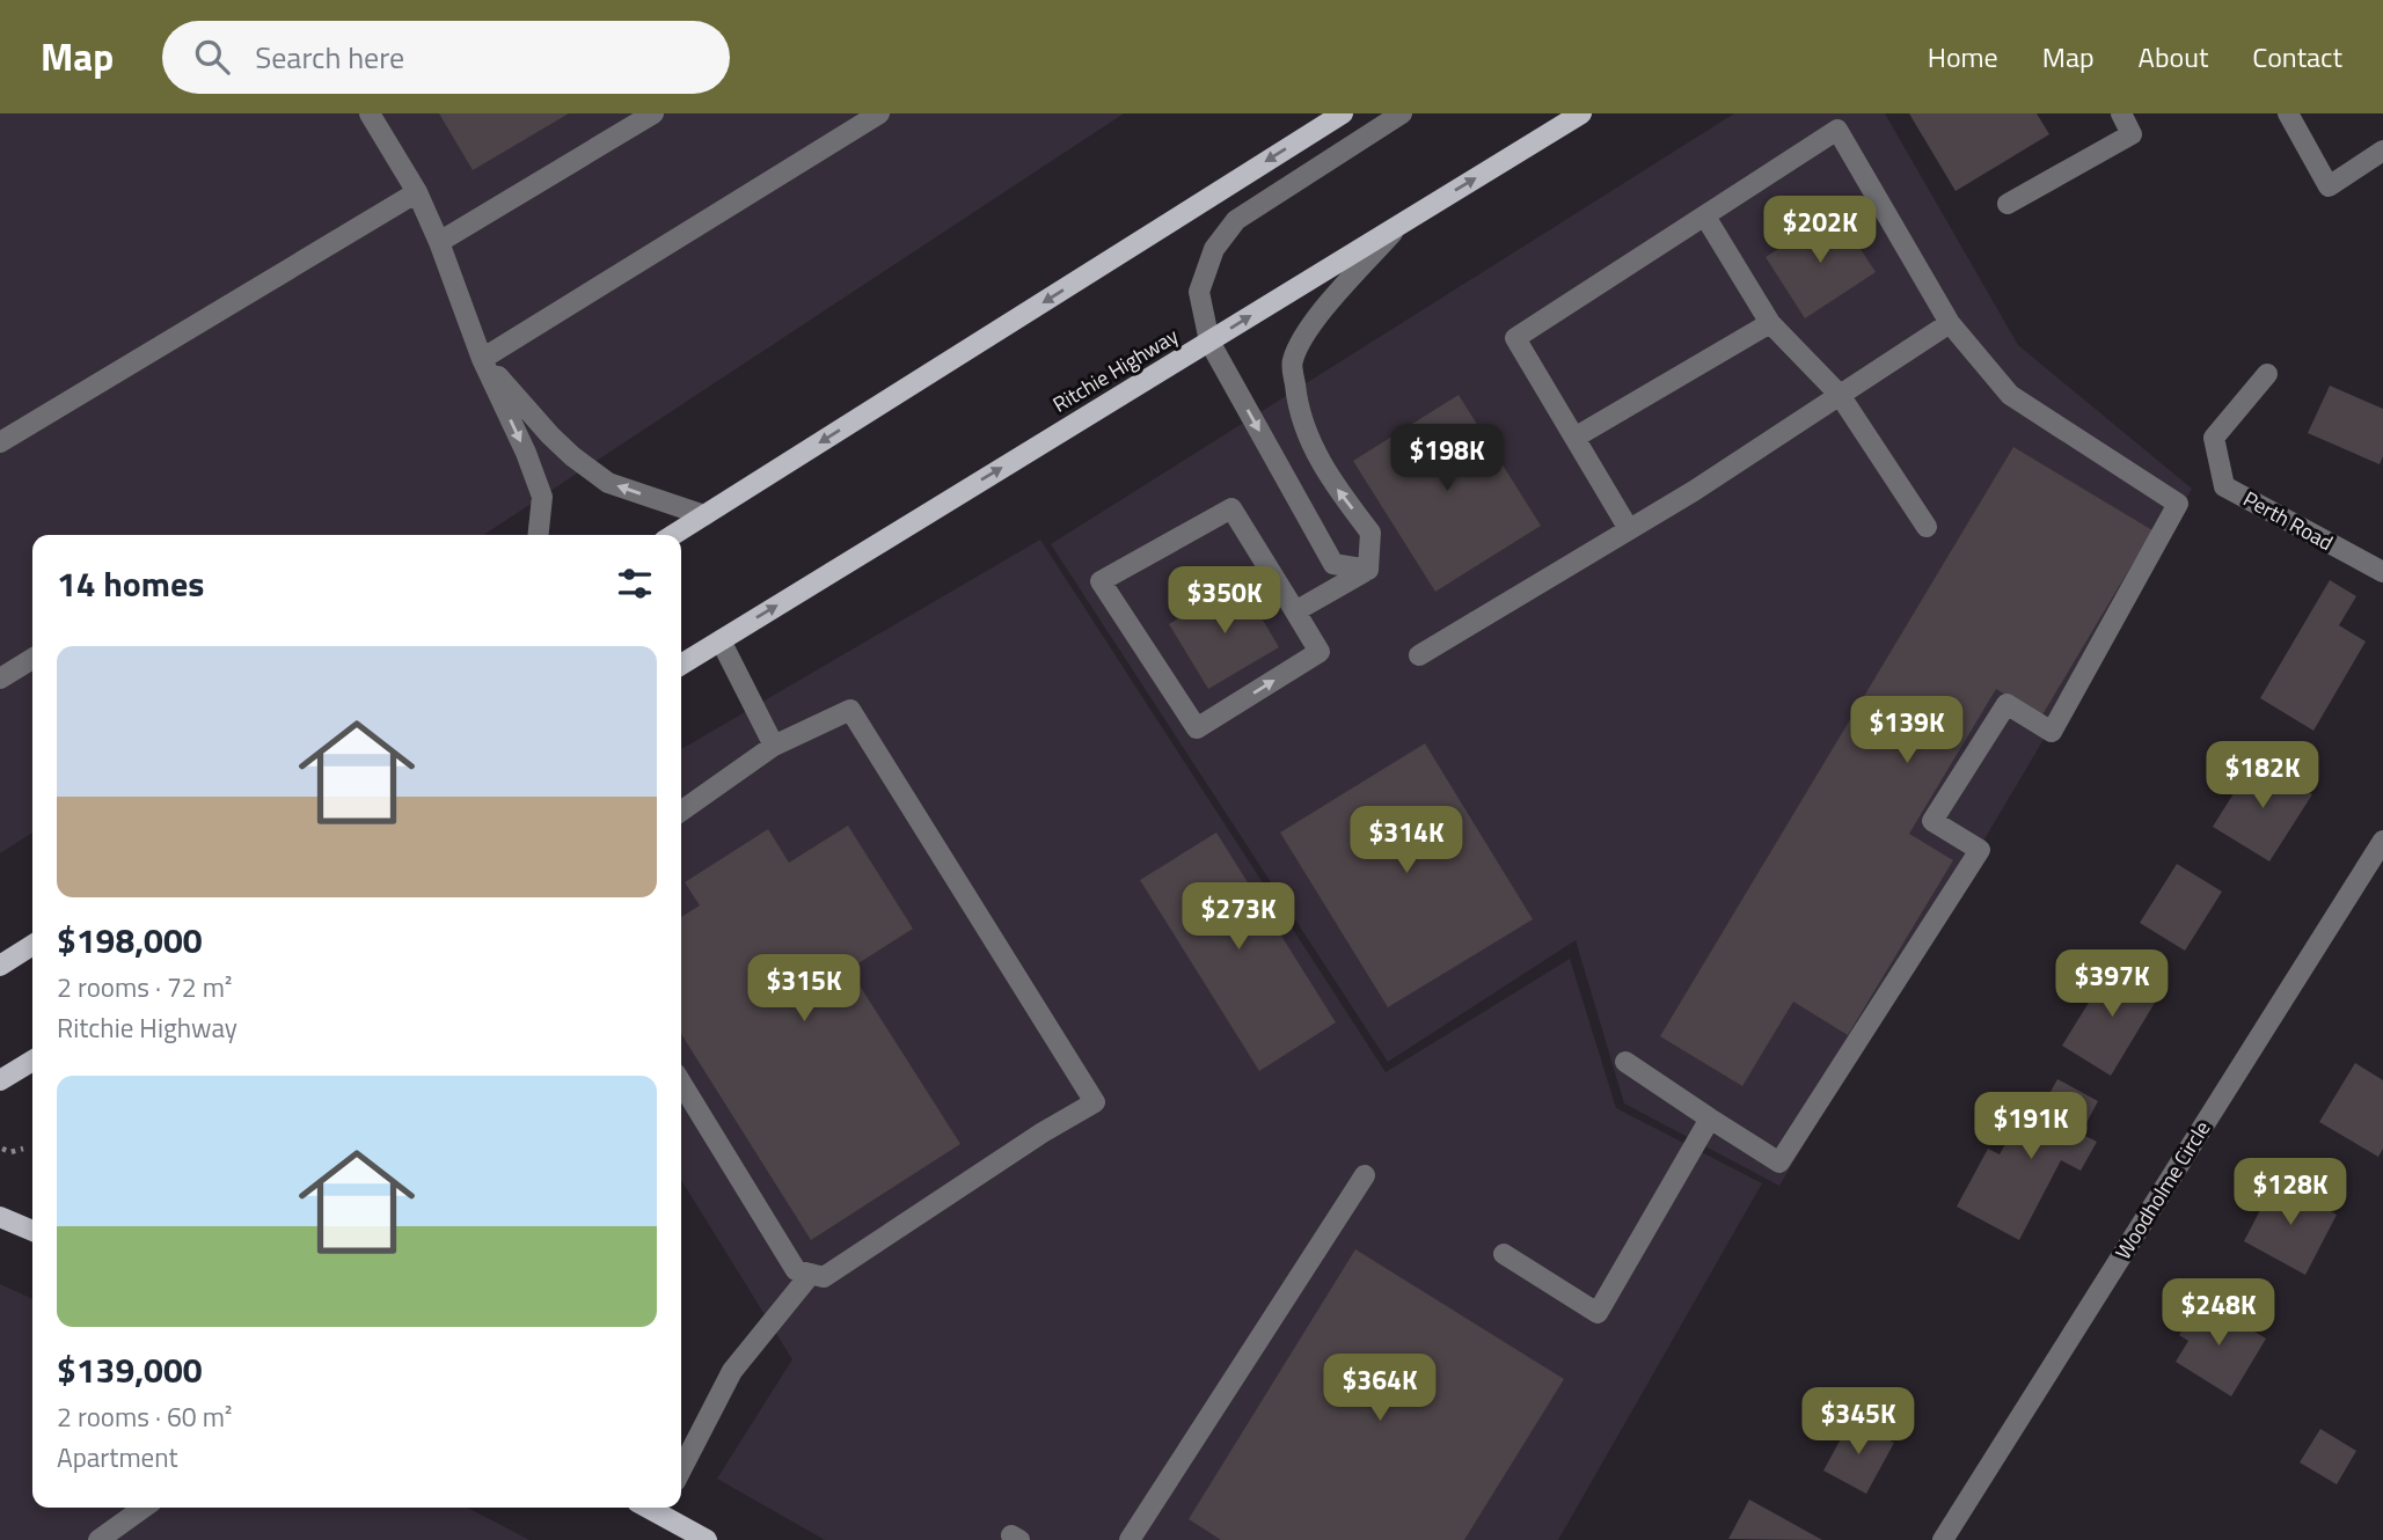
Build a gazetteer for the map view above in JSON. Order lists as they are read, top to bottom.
{
  "streets": {
    "main road": ["Ritchie Highway"],
    "street": ["Perth Road", "Woodholme Circle"]
  },
  "page": {
    "header": "Map",
    "search": "Search here",
    "nav": [
      "Home",
      "Map",
      "About",
      "Contact"
    ],
    "price": [
      "$202K",
      "$198K",
      "$350K",
      "$139K",
      "$182K",
      "$314K",
      "$273K",
      "$397K",
      "$315K",
      "$191K",
      "$128K",
      "$248K",
      "$364K",
      "$345K"
    ],
    "heading": "14 homes",
    "list": [
      {
        "name": "$198,000",
        "note": "2 rooms · 72 m² · Ritchie Highway"
      },
      {
        "name": "$139,000",
        "note": "2 rooms · 60 m² · Apartment"
      }
    ]
  }
}
